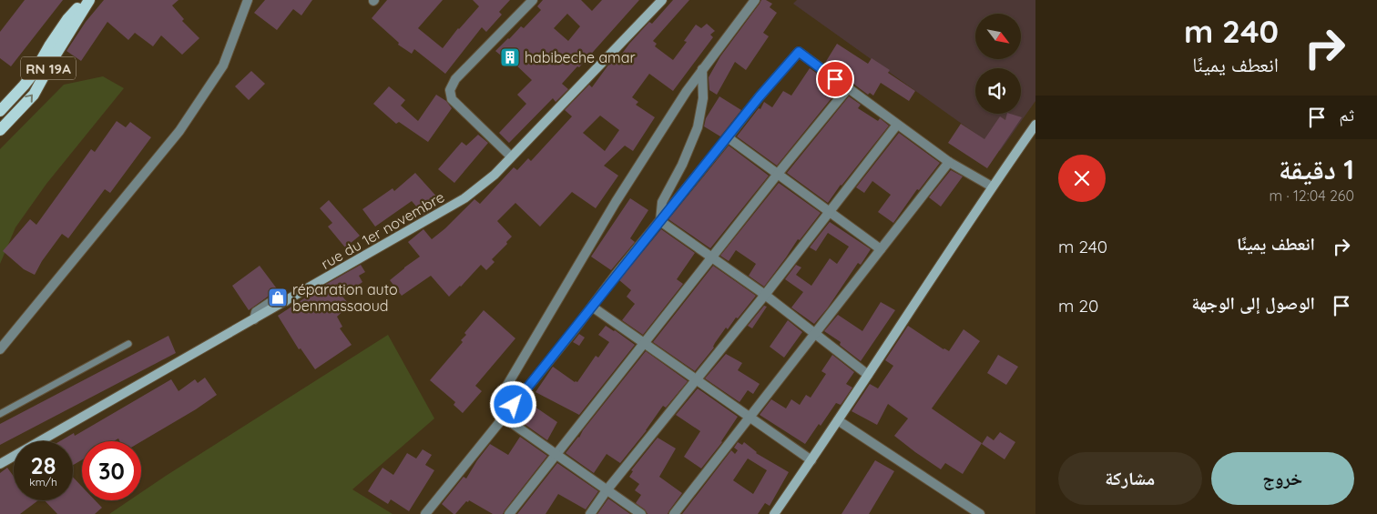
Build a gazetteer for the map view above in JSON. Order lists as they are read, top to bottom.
{
  "streets": {
    "main road": ["RN 19A", "rue du 1er novembre"]
  },
  "places": {
    "building": ["habibeche amar"],
    "shop": ["réparation auto benmassaoud"]
  },
  "north": "bottom right",
  "page": {
    "turn": ["240 m", "انعطف يمينًا"],
    "then": "ثم",
    "heading": ["1 دقيقة", "260 m · 12:04"],
    "list": [
      {
        "name": "انعطف يمينًا",
        "value": "240 m"
      },
      {
        "name": "الوصول إلى الوجهة",
        "value": "20 m"
      }
    ],
    "speed": "28 km/h",
    "limit": "30",
    "buttons": ["خروج", "مشاركة"]
  }
}
